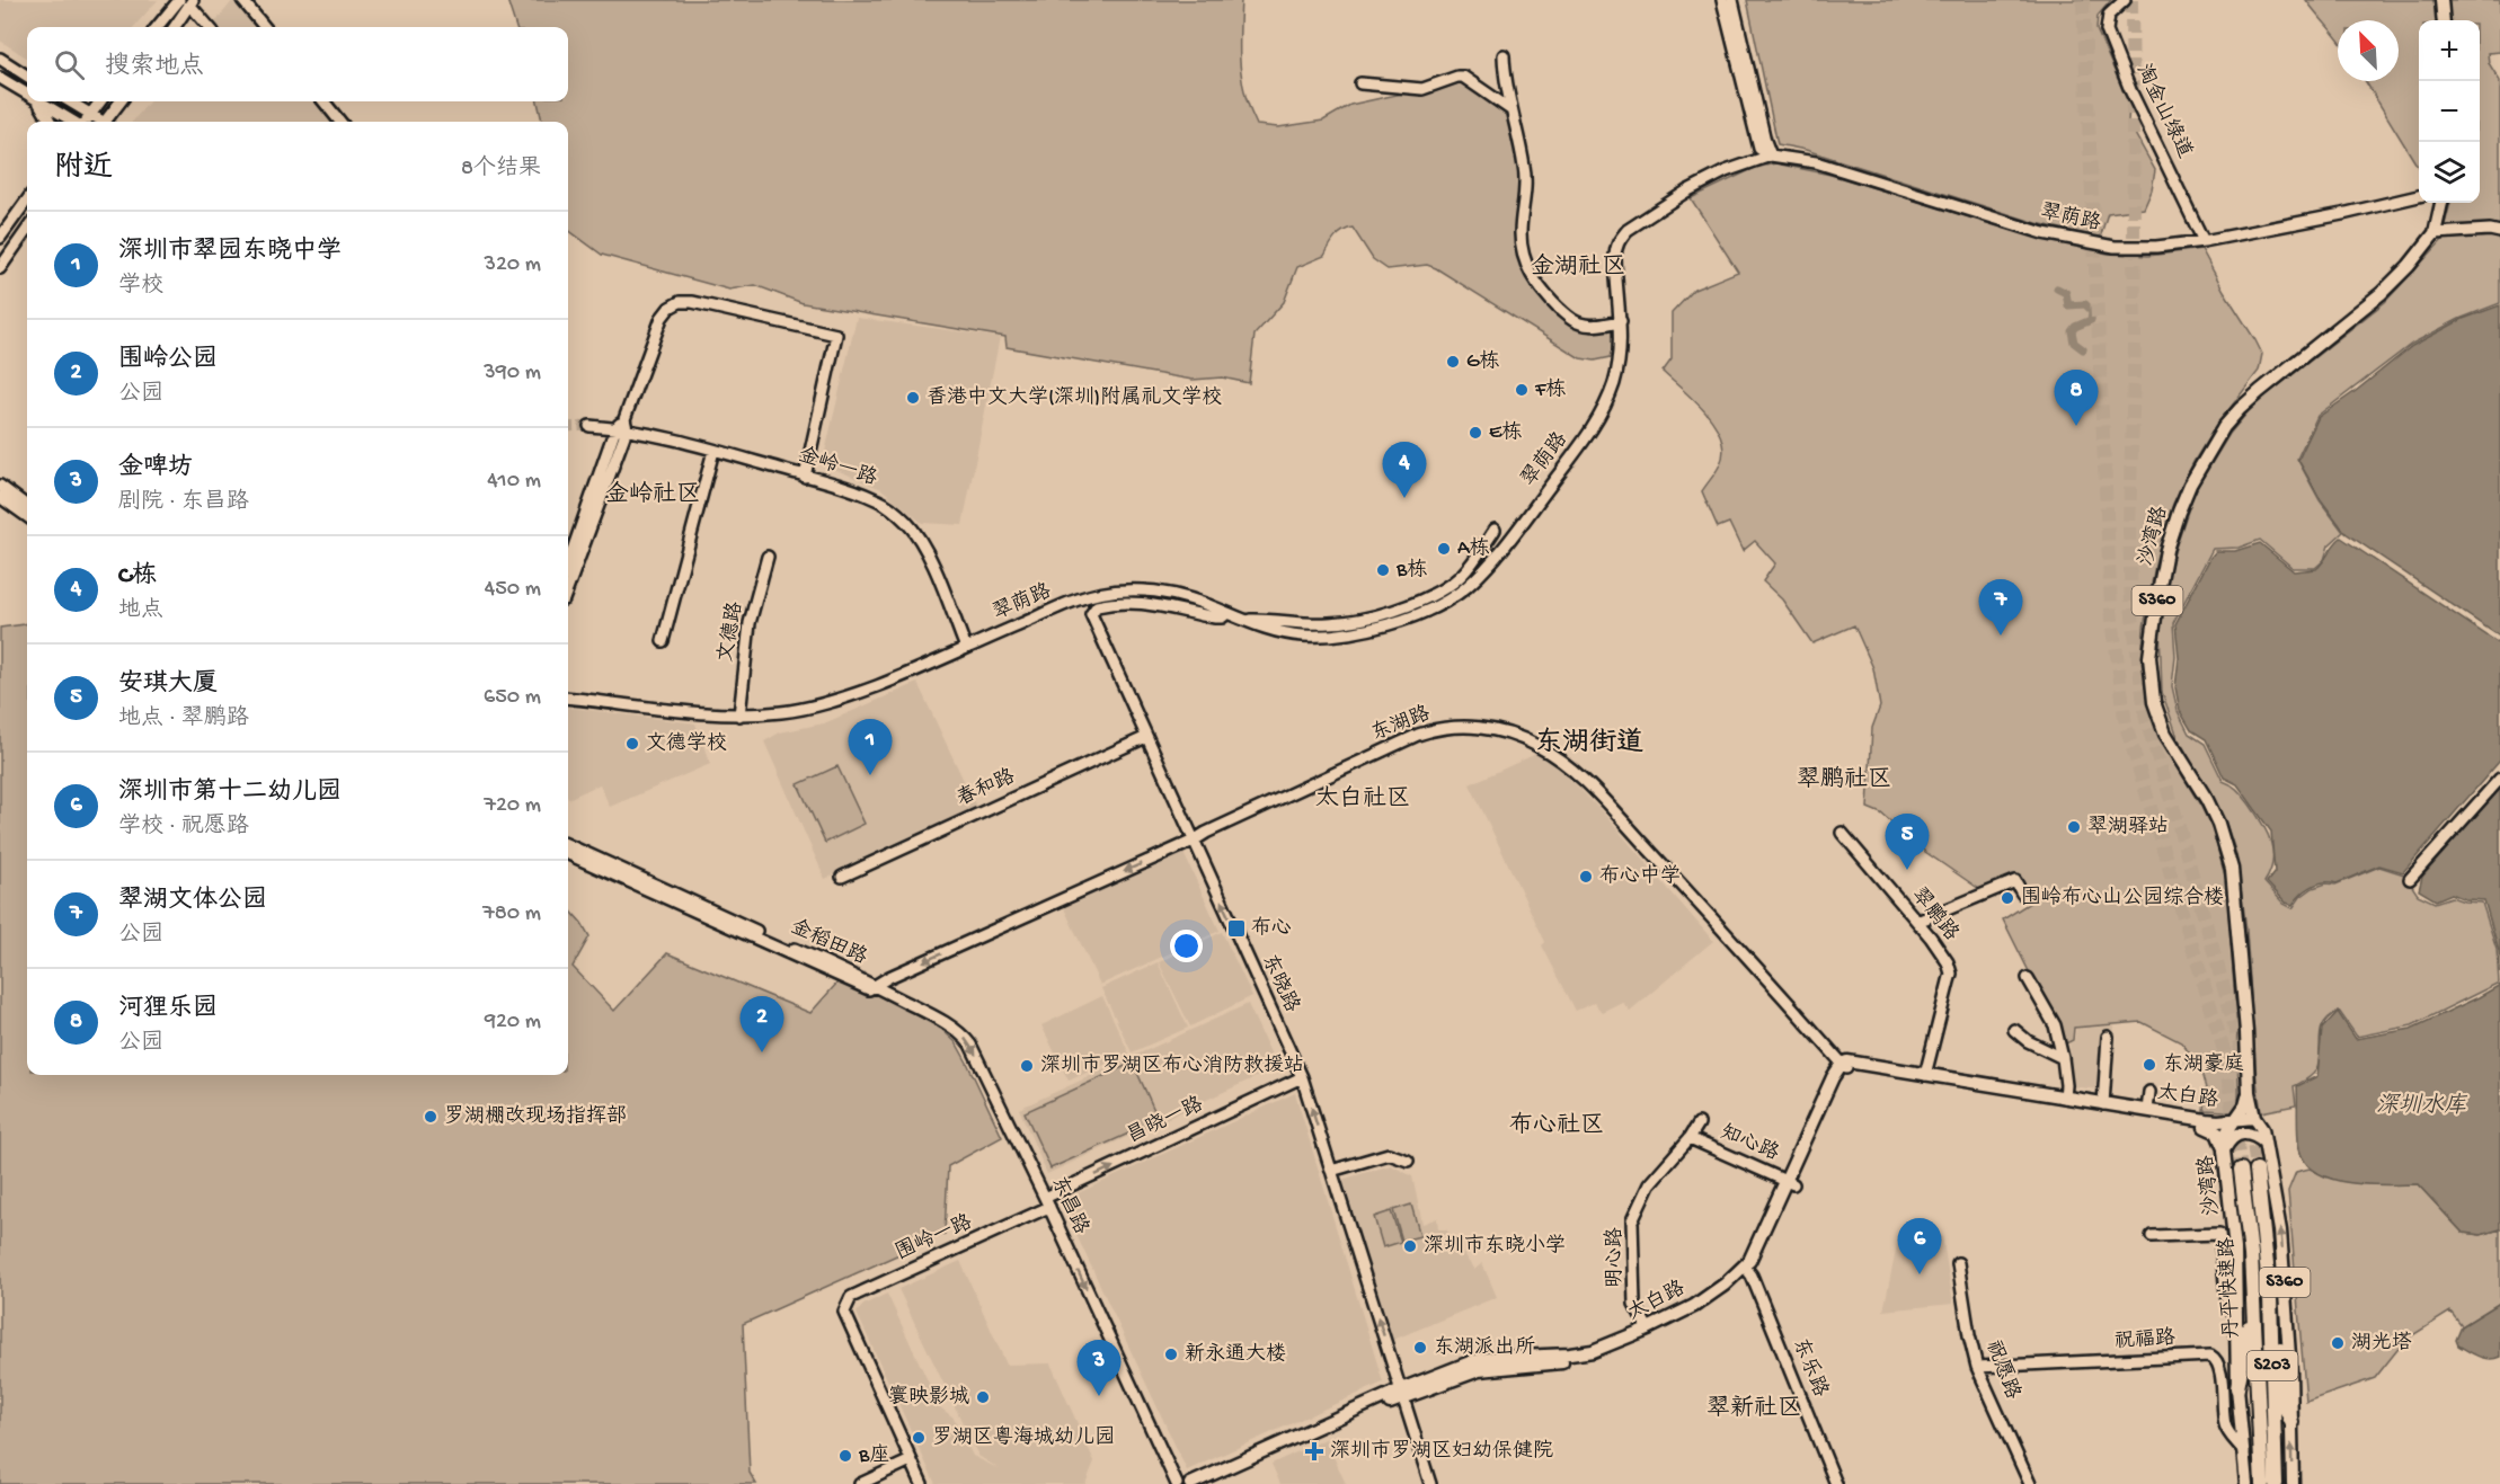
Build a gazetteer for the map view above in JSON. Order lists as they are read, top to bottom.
{
  "streets": {
    "highway": ["丹平快速路", "S203"],
    "main road": ["沙湾路", "S360", "太白路"],
    "street": [
      "淘金山绿道",
      "翠荫路",
      "金岭一路",
      "文德路",
      "东湖路",
      "春和路",
      "翠鹏路",
      "金稻田路",
      "东晓路",
      "昌晓一路",
      "知心路",
      "东昌路",
      "围岭一路",
      "明心路",
      "祝福路",
      "东乐路",
      "祝愿路"
    ]
  },
  "crossings": [
    ["淘金山绿道", "翠荫路"],
    ["翠荫路", "金岭一路"],
    ["翠荫路", "文德路"],
    ["翠荫路", "东晓路"],
    ["沙湾路", "太白路"],
    ["沙湾路", "祝福路"],
    ["东湖路", "金稻田路"],
    ["东湖路", "东晓路"],
    ["东湖路", "太白路"],
    ["东湖路", "东昌路"],
    ["春和路", "东晓路"],
    ["翠鹏路", "太白路"],
    ["金稻田路", "东昌路"],
    ["东晓路", "太白路"],
    ["东晓路", "昌晓一路"],
    ["太白路", "知心路"],
    ["太白路", "明心路"],
    ["太白路", "东乐路"],
    ["昌晓一路", "东昌路"],
    ["昌晓一路", "围岭一路"],
    ["知心路", "明心路"],
    ["东昌路", "围岭一路"],
    ["祝福路", "祝愿路"]
  ],
  "one_way": ["东晓路", "昌晓一路", "东昌路"],
  "districts": [
    "金湖社区",
    "金岭社区",
    "东湖街道",
    "翠鹏社区",
    "太白社区",
    "布心社区",
    "翠新社区"
  ],
  "water": ["深圳水库"],
  "places": {
    "other": [
      "G栋",
      "F栋",
      "香港中文大学(深圳)附属礼文学校",
      "E栋",
      "A栋",
      "B栋",
      "文德学校",
      "翠湖驿站",
      "布心中学",
      "围岭布心山公园综合楼",
      "东湖豪庭",
      "深圳市罗湖区布心消防救援站",
      "罗湖棚改现场指挥部",
      "深圳市东晓小学",
      "湖光塔",
      "东湖派出所",
      "新永通大楼",
      "寰映影城",
      "罗湖区粤海城幼儿园",
      "B座"
    ],
    "transit": ["布心"],
    "health": ["深圳市罗湖区妇幼保健院"]
  },
  "north": "top left",
  "page": {
    "map_buttons": ["+", "−"],
    "search": "搜索地点",
    "heading": ["附近", "8个结果"],
    "list": [
      {
        "mark": "1",
        "name": "深圳市翠园东晓中学",
        "note": "学校",
        "value": "320 m"
      },
      {
        "mark": "2",
        "name": "围岭公园",
        "note": "公园",
        "value": "390 m"
      },
      {
        "mark": "3",
        "name": "金啤坊",
        "note": "剧院 · 东昌路",
        "value": "410 m"
      },
      {
        "mark": "4",
        "name": "C栋",
        "note": "地点",
        "value": "450 m"
      },
      {
        "mark": "5",
        "name": "安琪大厦",
        "note": "地点 · 翠鹏路",
        "value": "650 m"
      },
      {
        "mark": "6",
        "name": "深圳市第十二幼儿园",
        "note": "学校 · 祝愿路",
        "value": "720 m"
      },
      {
        "mark": "7",
        "name": "翠湖文体公园",
        "note": "公园",
        "value": "780 m"
      },
      {
        "mark": "8",
        "name": "河狸乐园",
        "note": "公园",
        "value": "920 m"
      }
    ],
    "pins": [
      "8",
      "4",
      "7",
      "1",
      "5",
      "2",
      "6",
      "3"
    ]
  }
}
